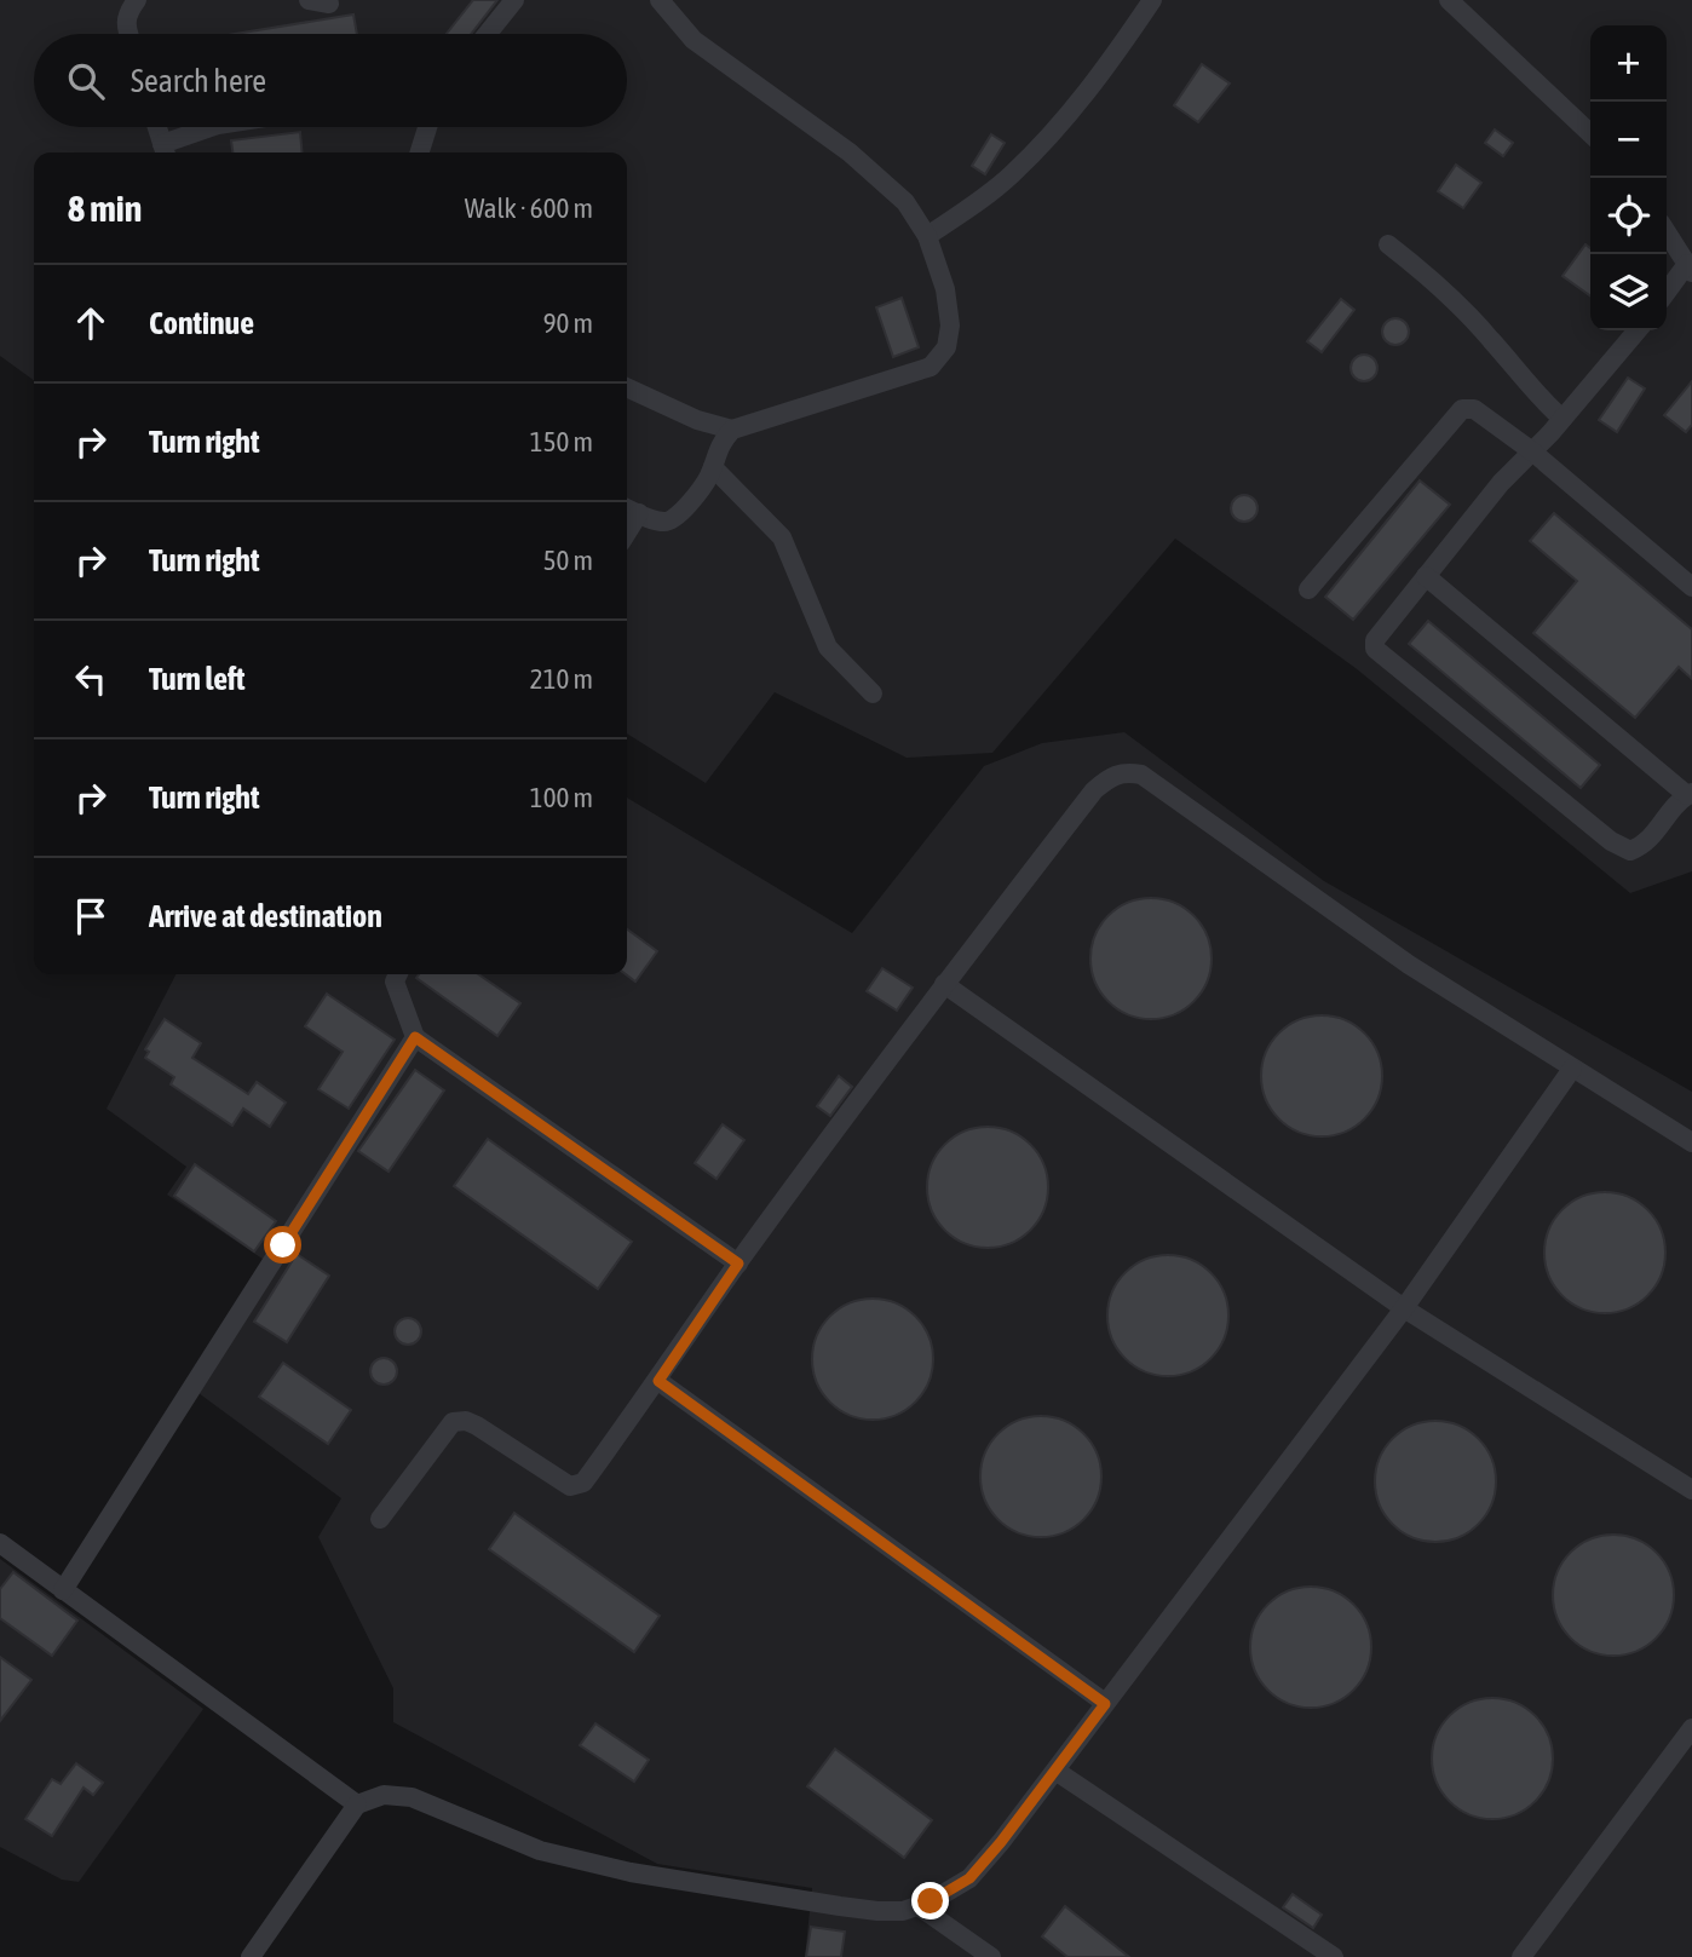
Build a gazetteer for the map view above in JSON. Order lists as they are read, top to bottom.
{
  "page": {
    "map_buttons": ["+", "−"],
    "search": "Search here",
    "heading": ["8 min", "Walk · 600 m"],
    "list": [
      ["Continue", "90 m"],
      ["Turn right", "150 m"],
      ["Turn right", "50 m"],
      ["Turn left", "210 m"],
      ["Turn right", "100 m"],
      "Arrive at destination"
    ]
  }
}
